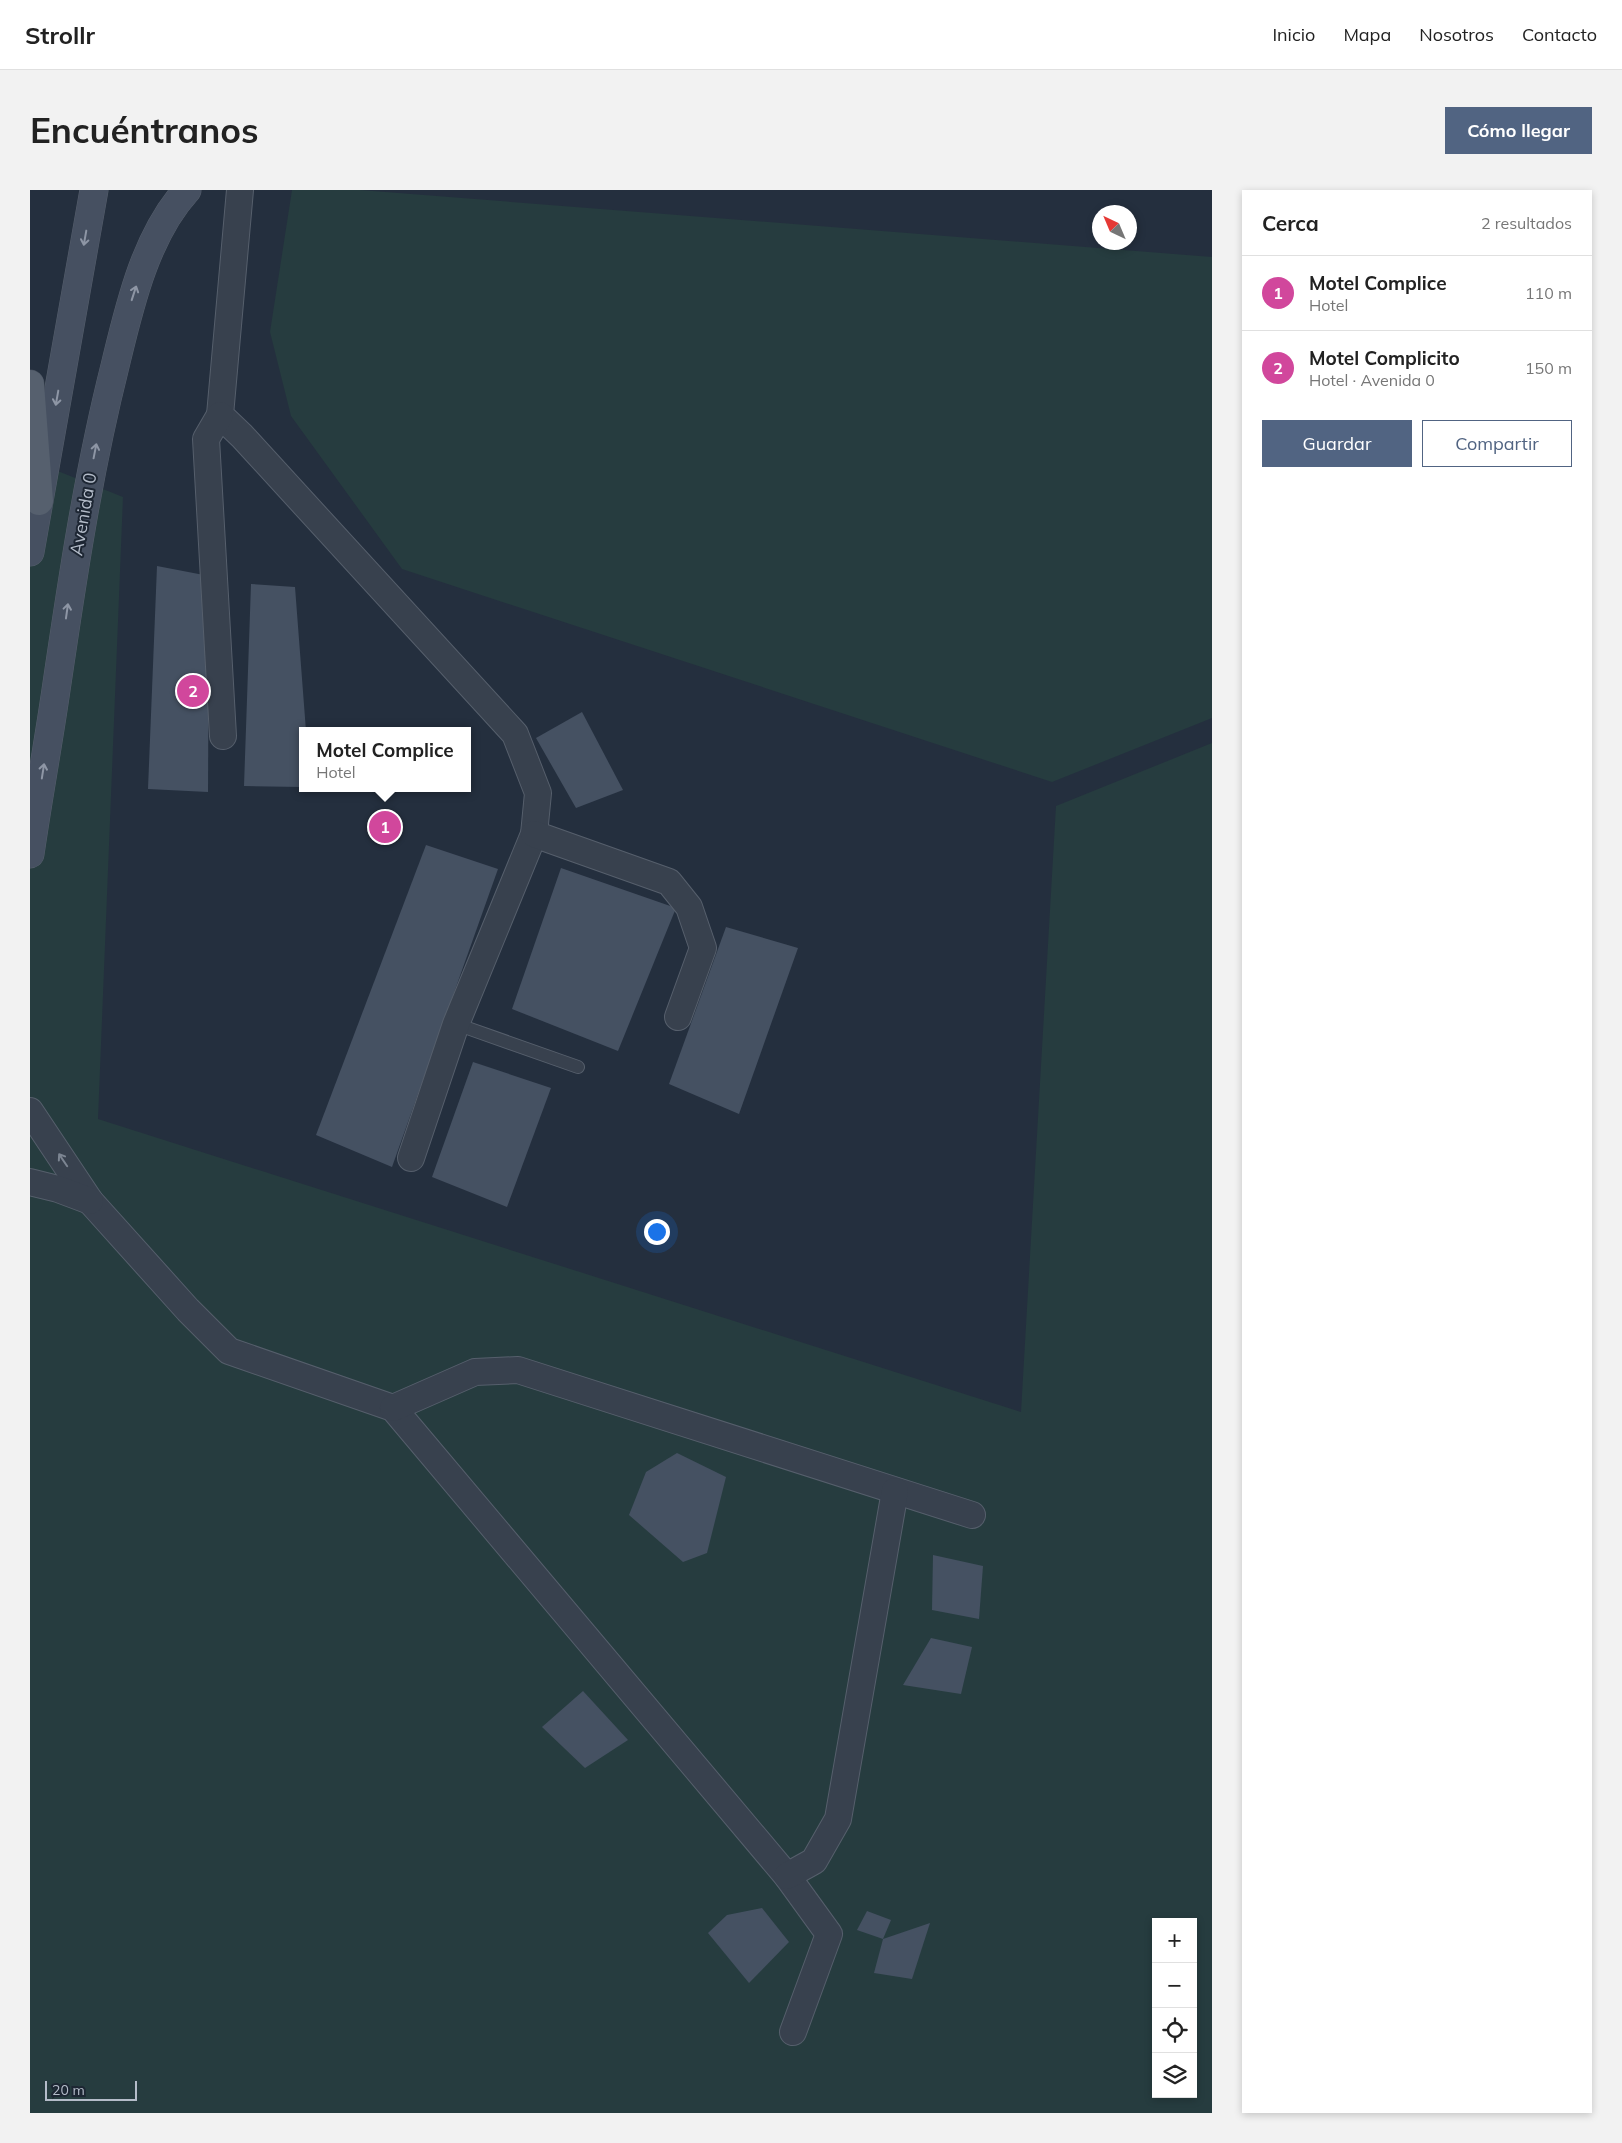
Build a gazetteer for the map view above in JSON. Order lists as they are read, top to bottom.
{
  "streets": {
    "main road": ["Avenida 0"]
  },
  "scale_bar": "20 m",
  "north": "top left",
  "page": {
    "header": "Strollr",
    "nav": [
      "Inicio",
      "Mapa",
      "Nosotros",
      "Contacto"
    ],
    "buttons": [
      "Cómo llegar",
      ["Guardar", "Compartir"]
    ],
    "title": "Encuéntranos",
    "heading": ["Cerca", "2 resultados"],
    "list": [
      {
        "mark": "1",
        "name": "Motel Complice",
        "note": "Hotel",
        "value": "110 m"
      },
      {
        "mark": "2",
        "name": "Motel Complicito",
        "note": "Hotel · Avenida 0",
        "value": "150 m"
      }
    ],
    "pins": ["2", "1"],
    "popup": ["Motel Complice", "Hotel"],
    "map_buttons": ["+", "−"],
    "scale": "20 m"
  }
}
